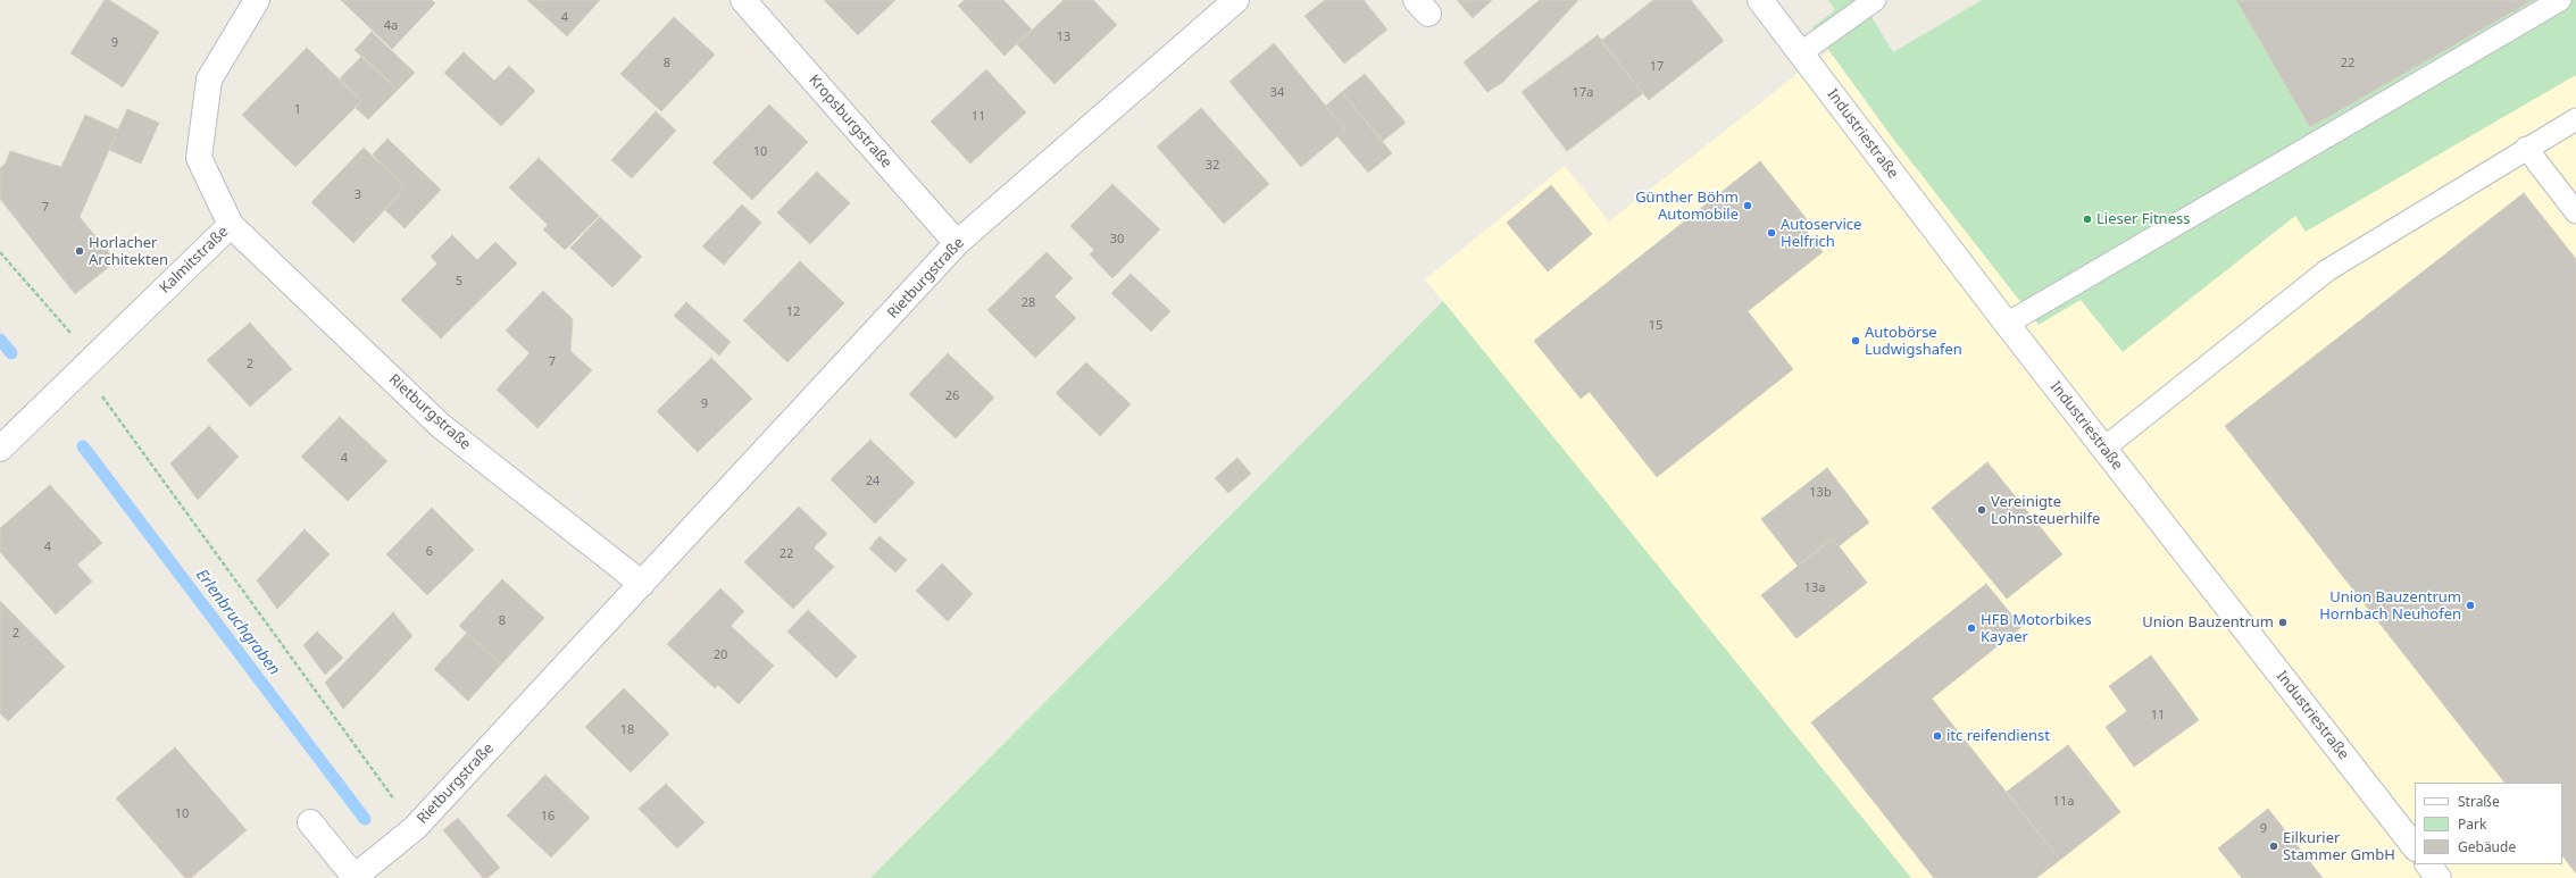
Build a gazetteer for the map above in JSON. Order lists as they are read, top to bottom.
{
  "streets": {
    "street": [
      "Kropsburgstraße",
      "Industriestraße",
      "Kalmitstraße",
      "Rietburgstraße"
    ]
  },
  "crossings": [
    ["Kropsburgstraße", "Rietburgstraße"],
    ["Kalmitstraße", "Rietburgstraße"]
  ],
  "water": ["Erlenbruchgraben"],
  "places": [
    "Günther Böhm Automobile",
    "Lieser Fitness",
    "Autoservice Helfrich",
    "Horlacher Architekten",
    "Autobörse Ludwigshafen",
    "Vereinigte Lohnsteuerhilfe",
    "Union Bauzentrum Hornbach Neuhofen",
    "Union Bauzentrum",
    "HFB Motorbikes Kayaer",
    "itc reifendienst",
    "Eilkurier Stammer GmbH"
  ],
  "house_numbers": [
    "4",
    "4a",
    "13",
    "9",
    "8",
    "22",
    "17",
    "34",
    "17a",
    "1",
    "11",
    "10",
    "32",
    "3",
    "7",
    "30",
    "5",
    "28",
    "12",
    "15",
    "7",
    "2",
    "26",
    "9",
    "4",
    "24",
    "13b",
    "4",
    "6",
    "22",
    "13a",
    "8",
    "2",
    "20",
    "11",
    "18",
    "11a",
    "10",
    "16",
    "9"
  ],
  "legend": ["Straße", "Park", "Gebäude"]
}
